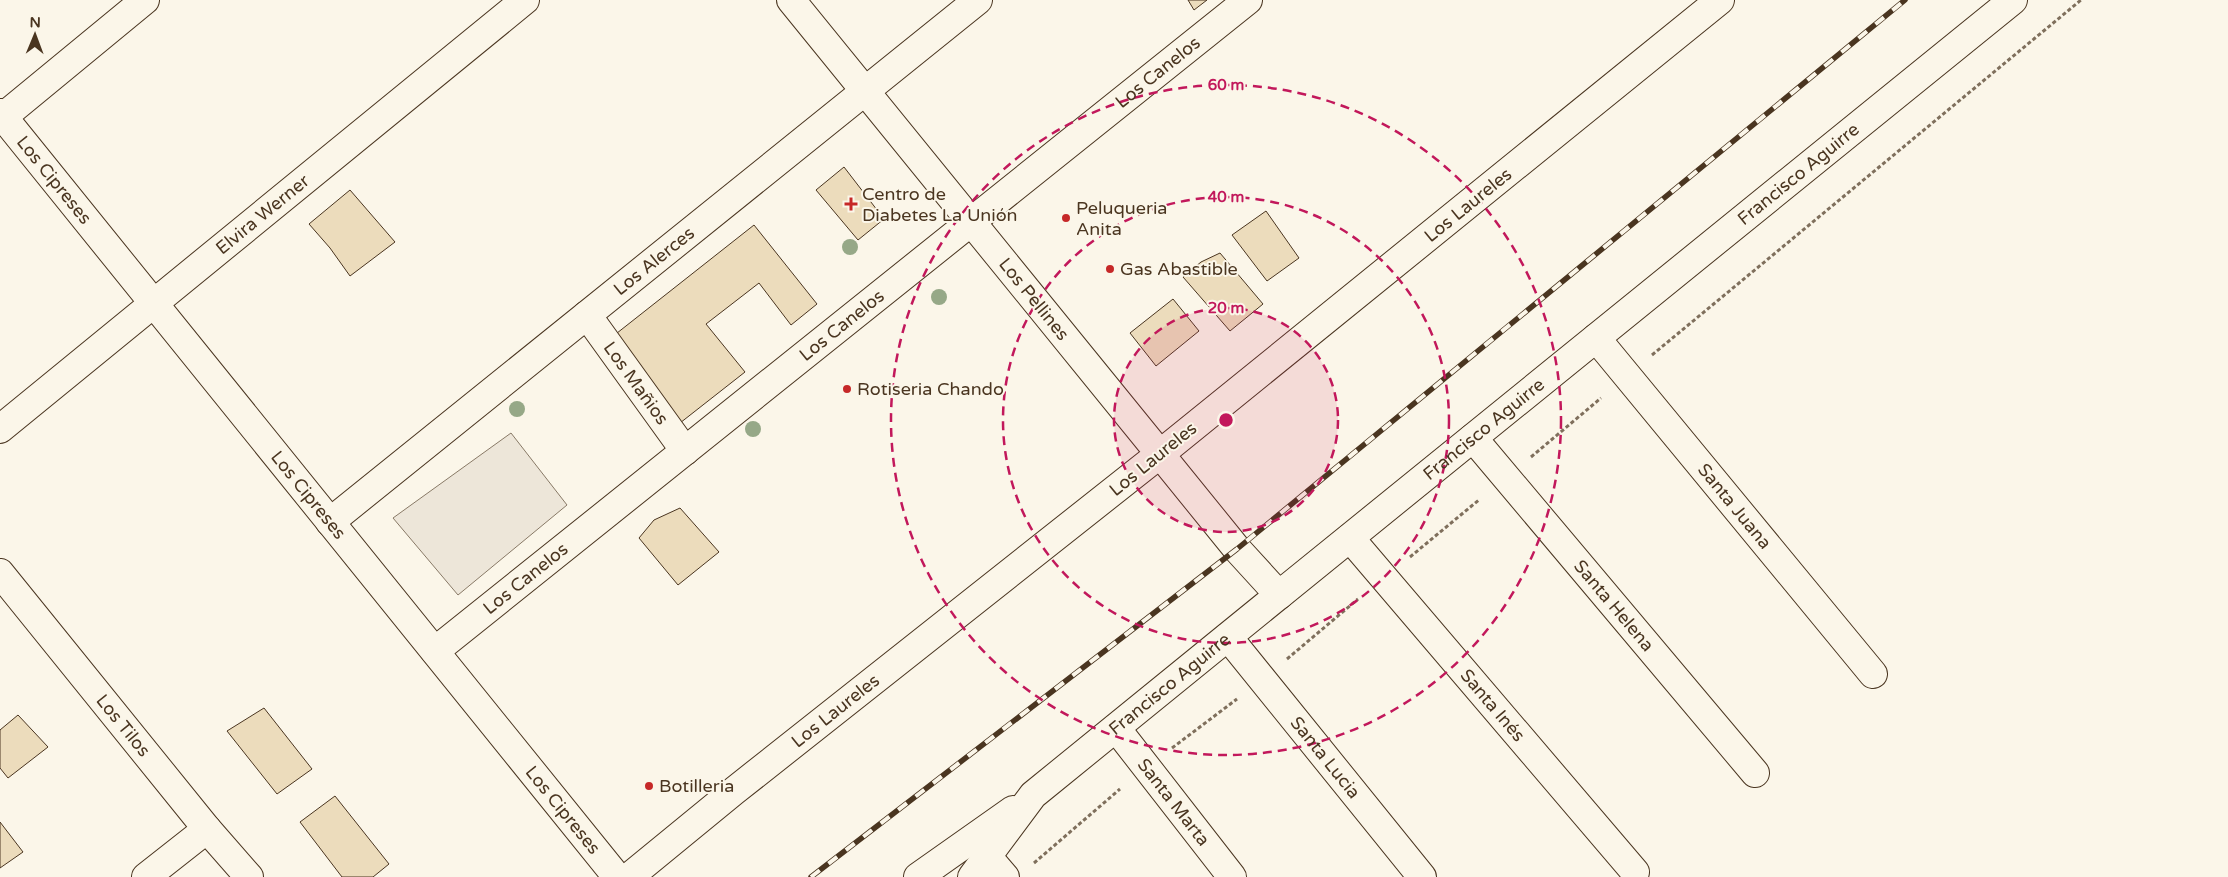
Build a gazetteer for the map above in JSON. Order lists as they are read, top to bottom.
{
  "streets": {
    "street": [
      "Los Canelos",
      "Francisco Aguirre",
      "Los Cipreses",
      "Los Laureles",
      "Elvira Werner",
      "Los Alerces",
      "Los Pellines",
      "Los Mañios",
      "Santa Juana",
      "Santa Helena",
      "Santa Inés",
      "Los Tilos",
      "Santa Lucia",
      "Santa Marta"
    ]
  },
  "crossings": [
    ["Los Canelos", "Los Cipreses"],
    ["Los Canelos", "Los Pellines"],
    ["Los Canelos", "Los Mañios"],
    ["Francisco Aguirre", "Los Pellines"],
    ["Francisco Aguirre", "Santa Juana"],
    ["Francisco Aguirre", "Santa Helena"],
    ["Francisco Aguirre", "Santa Inés"],
    ["Francisco Aguirre", "Santa Lucia"],
    ["Francisco Aguirre", "Santa Marta"],
    ["Los Cipreses", "Elvira Werner"],
    ["Los Cipreses", "Los Alerces"],
    ["Los Laureles", "Los Pellines"],
    ["Los Alerces", "Los Pellines"],
    ["Los Alerces", "Los Mañios"]
  ],
  "places": {
    "health": ["Centro de Diabetes La Unión"],
    "other": [
      "Peluqueria Anita",
      "Gas Abastible",
      "Rotiseria Chando",
      "Botilleria"
    ]
  },
  "north": "top",
  "rings": ["60 m", "40 m", "20 m"]
}
